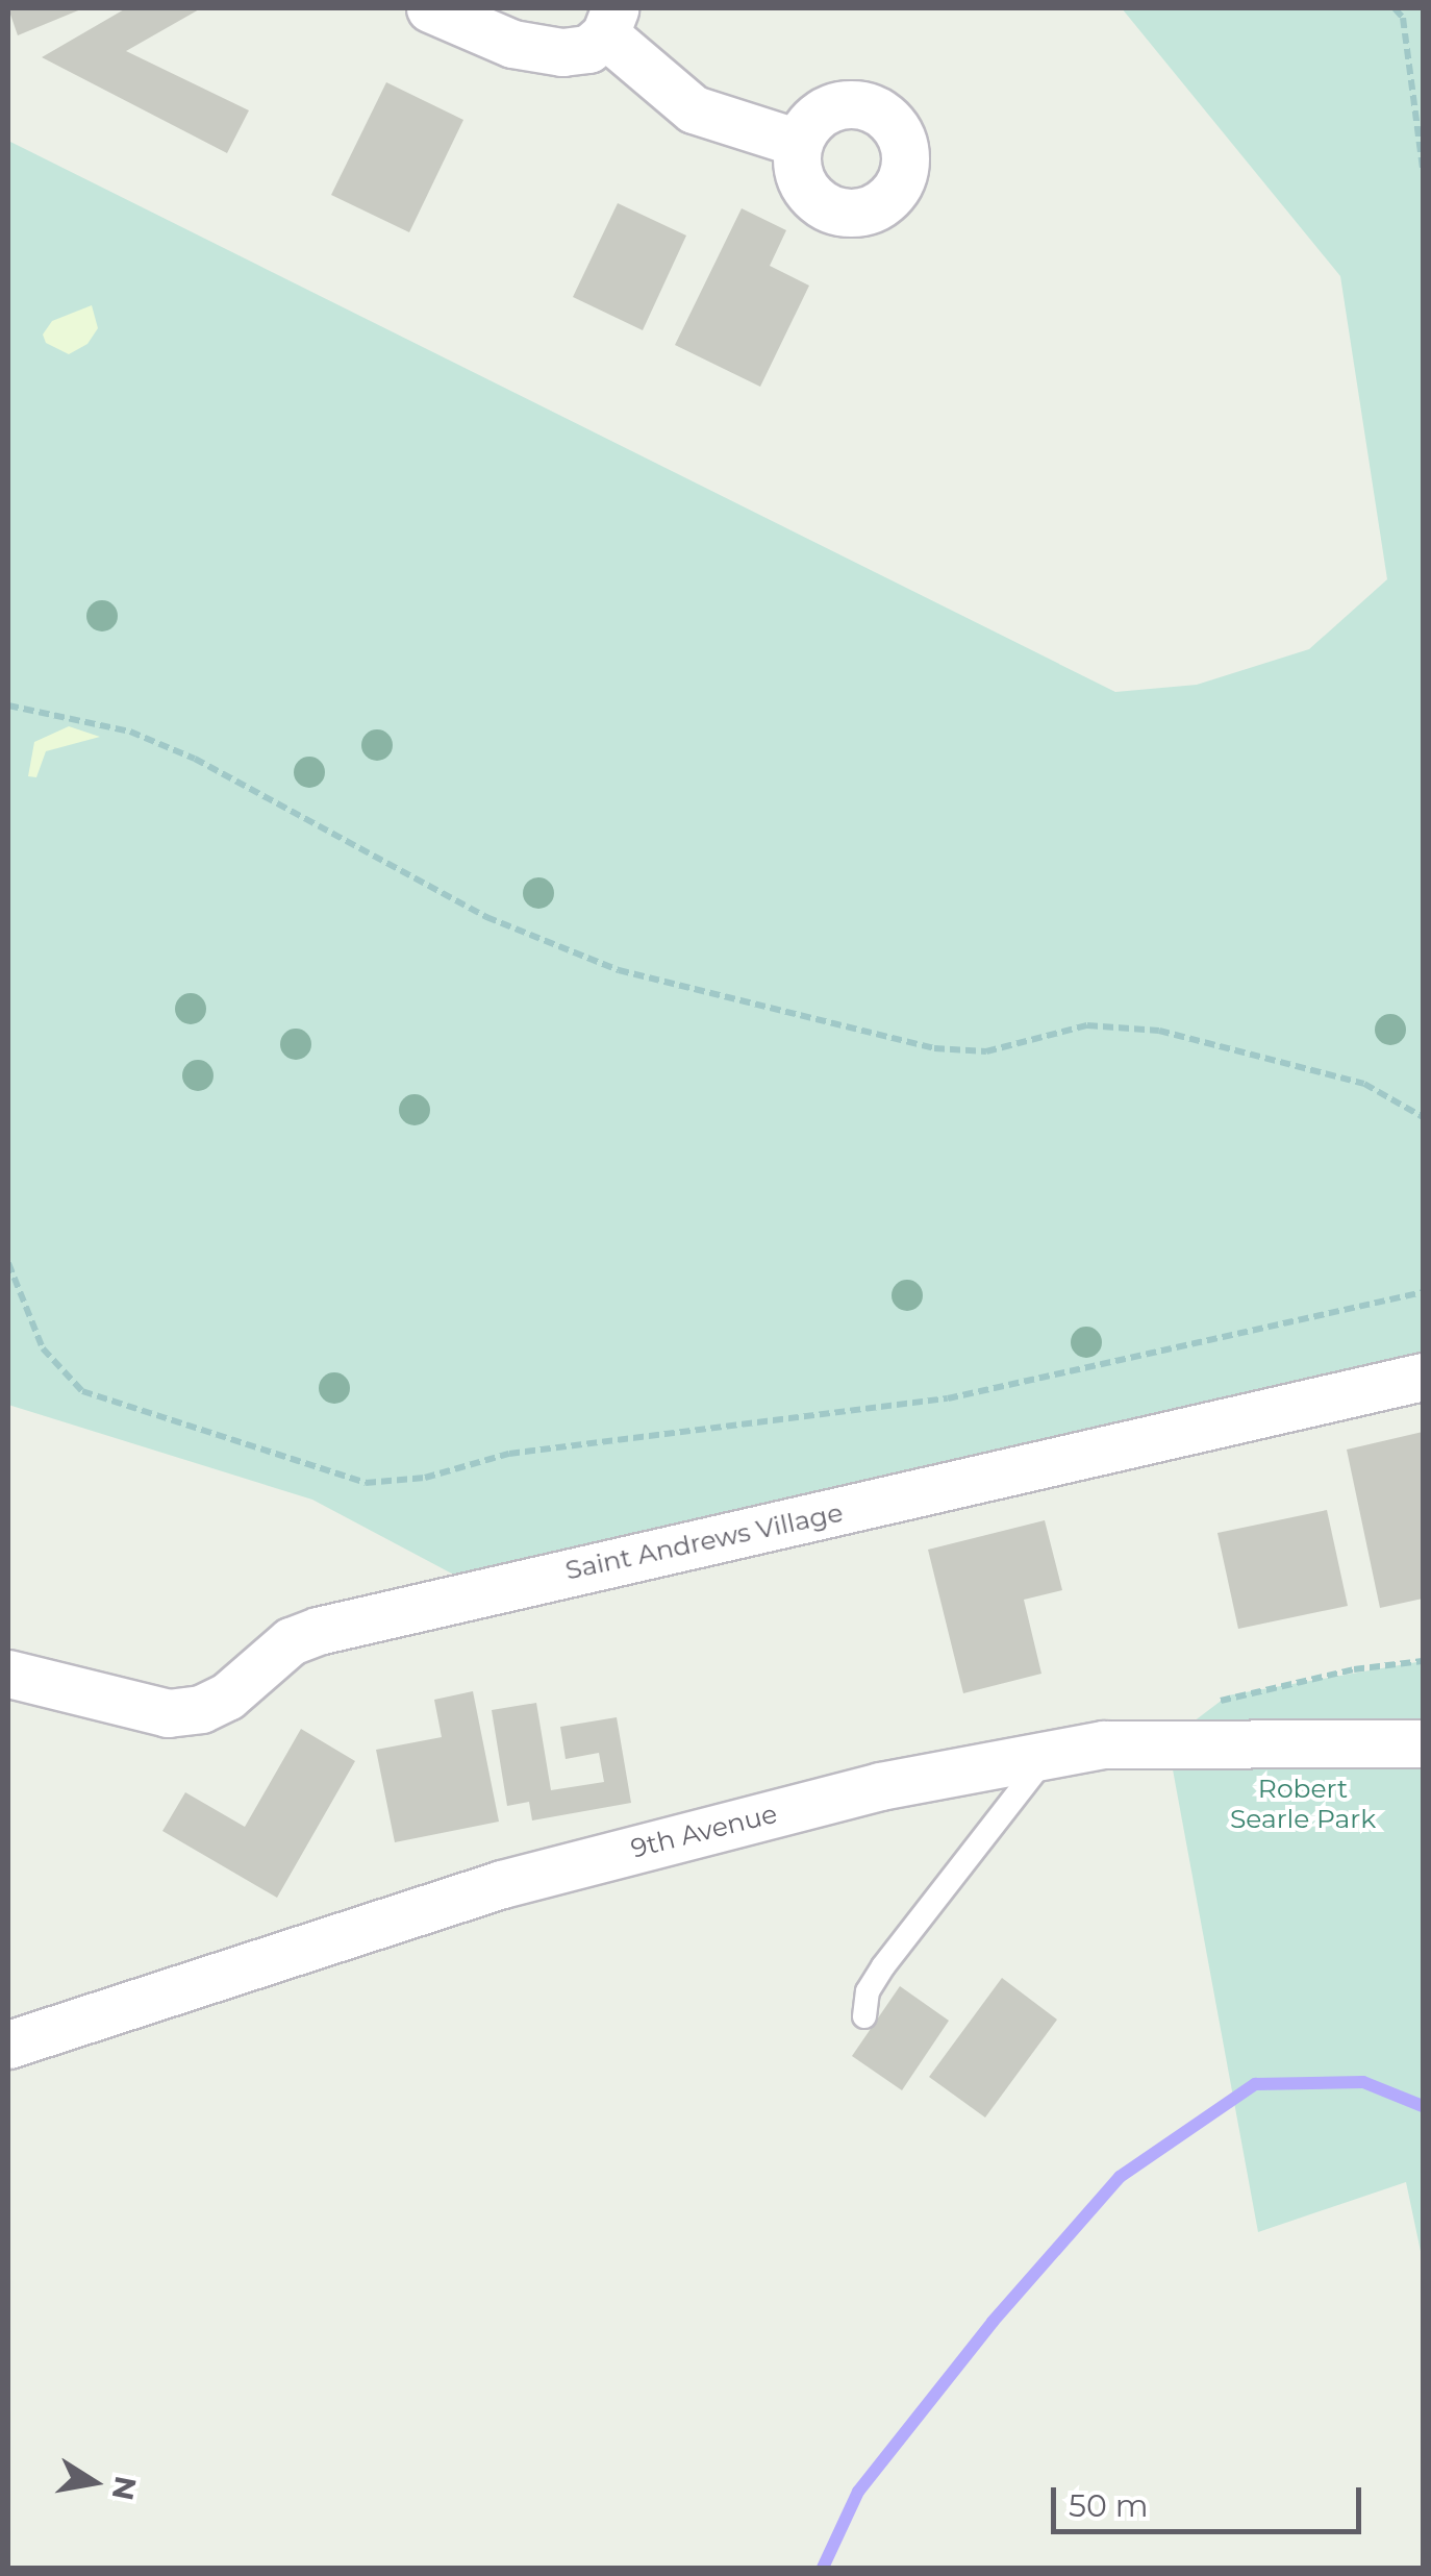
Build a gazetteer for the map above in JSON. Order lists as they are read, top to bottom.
{
  "streets": {
    "street": ["Saint Andrews Village", "9th Avenue"]
  },
  "parks": ["Robert Searle Park"],
  "scale_bar": "50 m",
  "north": "right"
}
